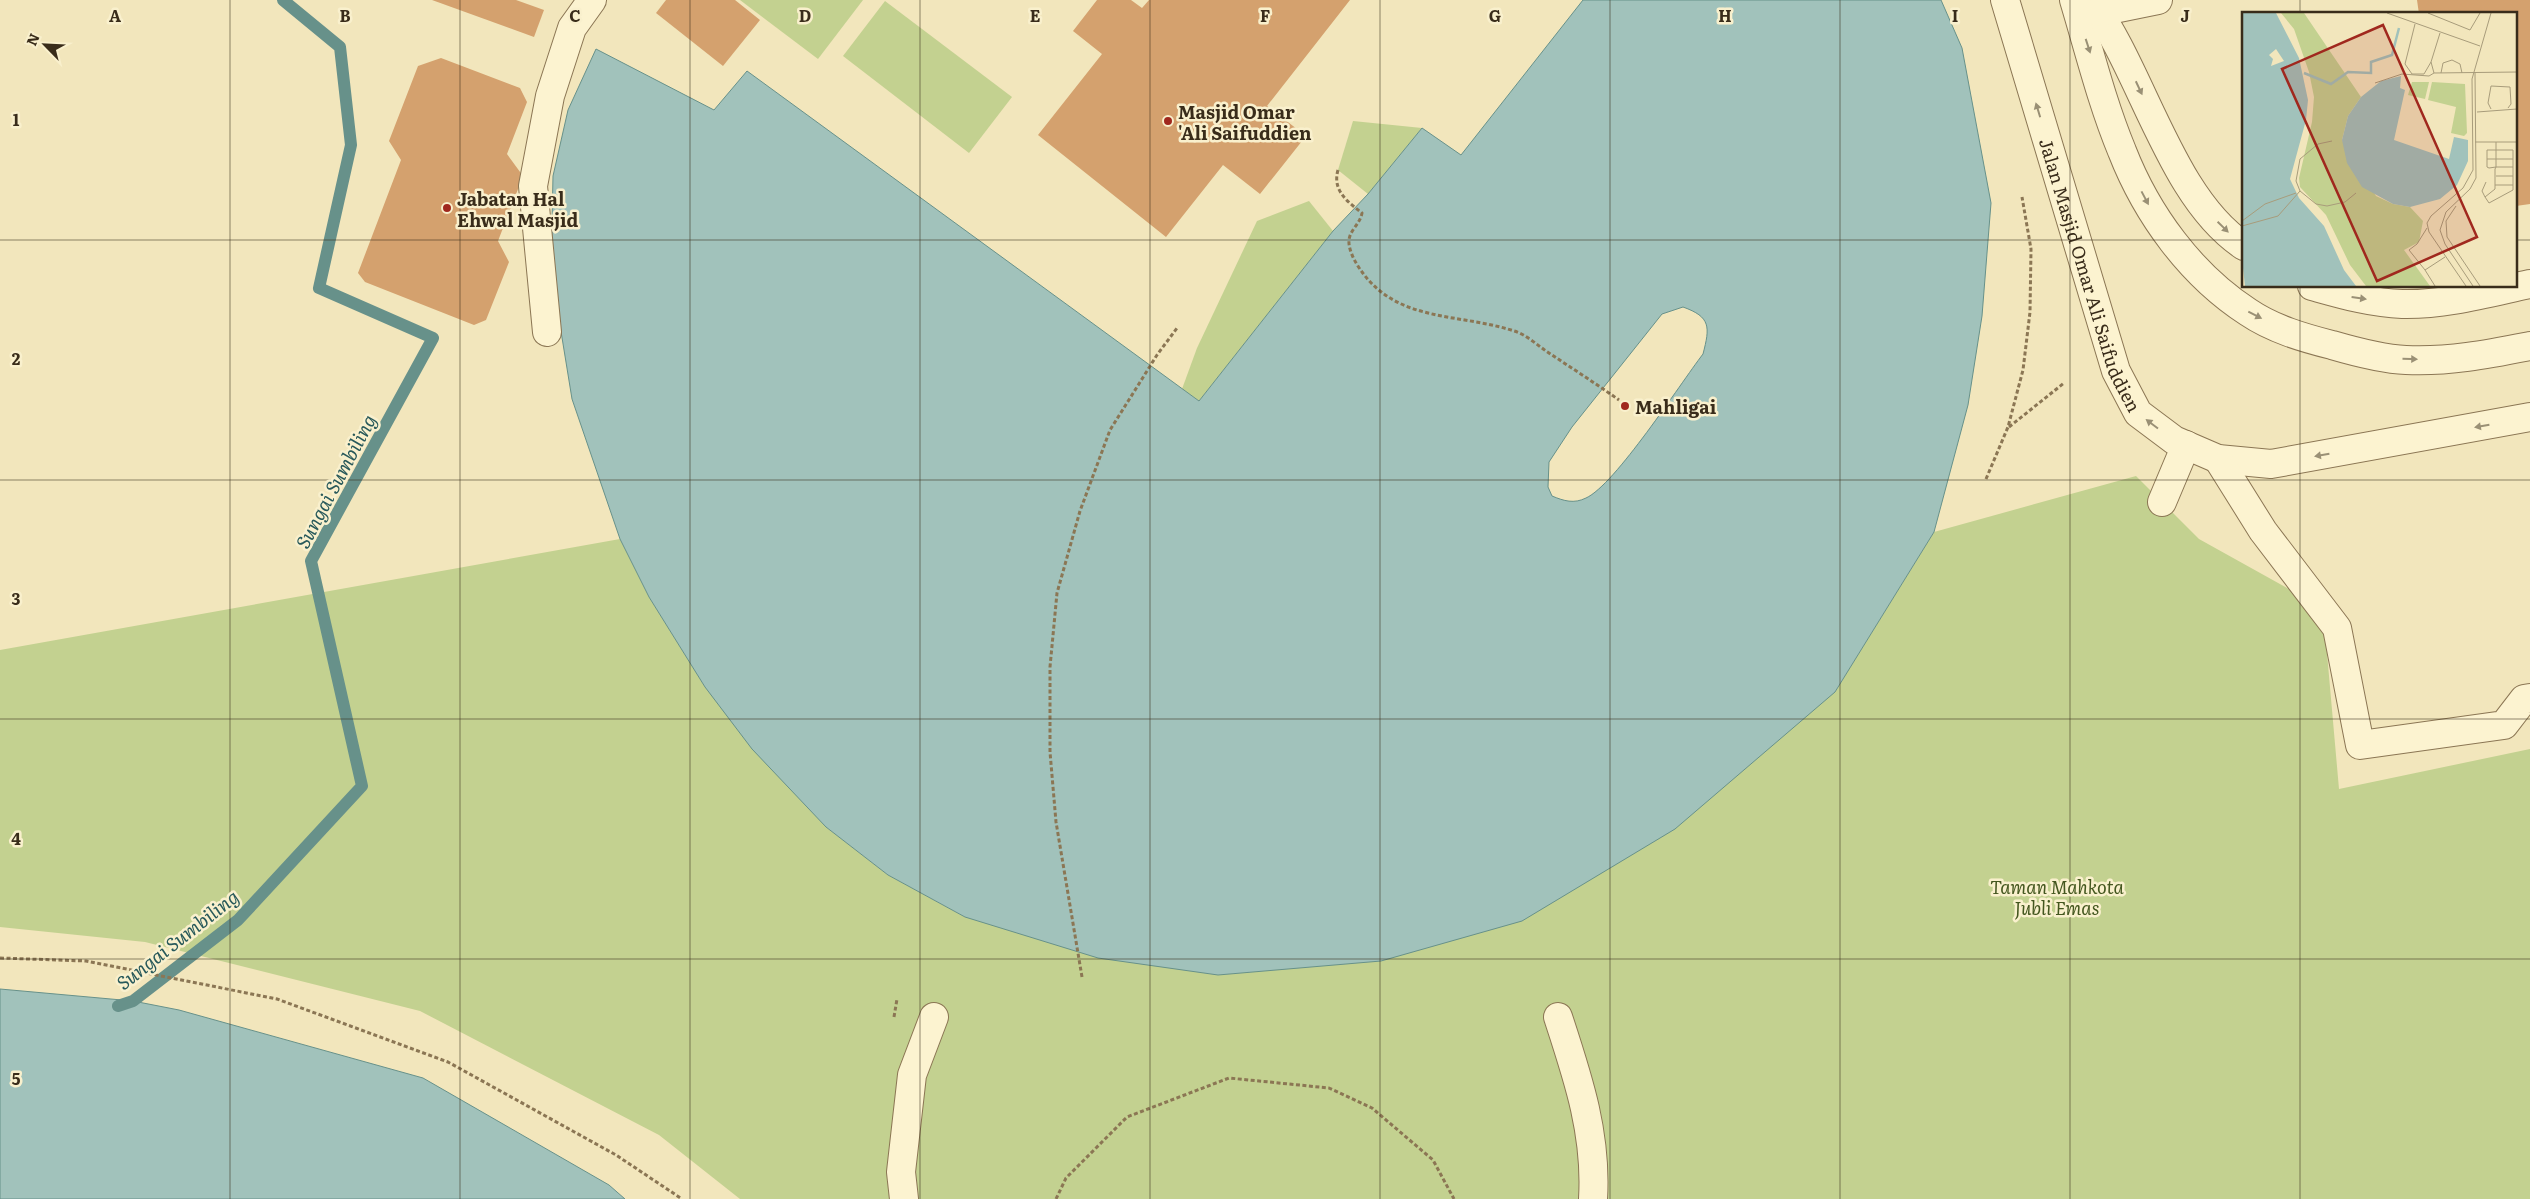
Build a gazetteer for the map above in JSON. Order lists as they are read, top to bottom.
{
  "streets": {
    "street": ["Jalan Masjid Omar Ali Saifuddien"]
  },
  "water": ["Sungai Sumbiling"],
  "parks": ["Taman Mahkota Jubli Emas"],
  "places": ["Masjid Omar 'Ali Saifuddien", "Jabatan Hal Ehwal Masjid", "Mahligai"],
  "north": "top left",
  "grid": {
    "columns": [
      "A",
      "B",
      "C",
      "D",
      "E",
      "F",
      "G",
      "H",
      "I",
      "J"
    ],
    "rows": [
      "1",
      "2",
      "3",
      "4",
      "5"
    ]
  }
}
